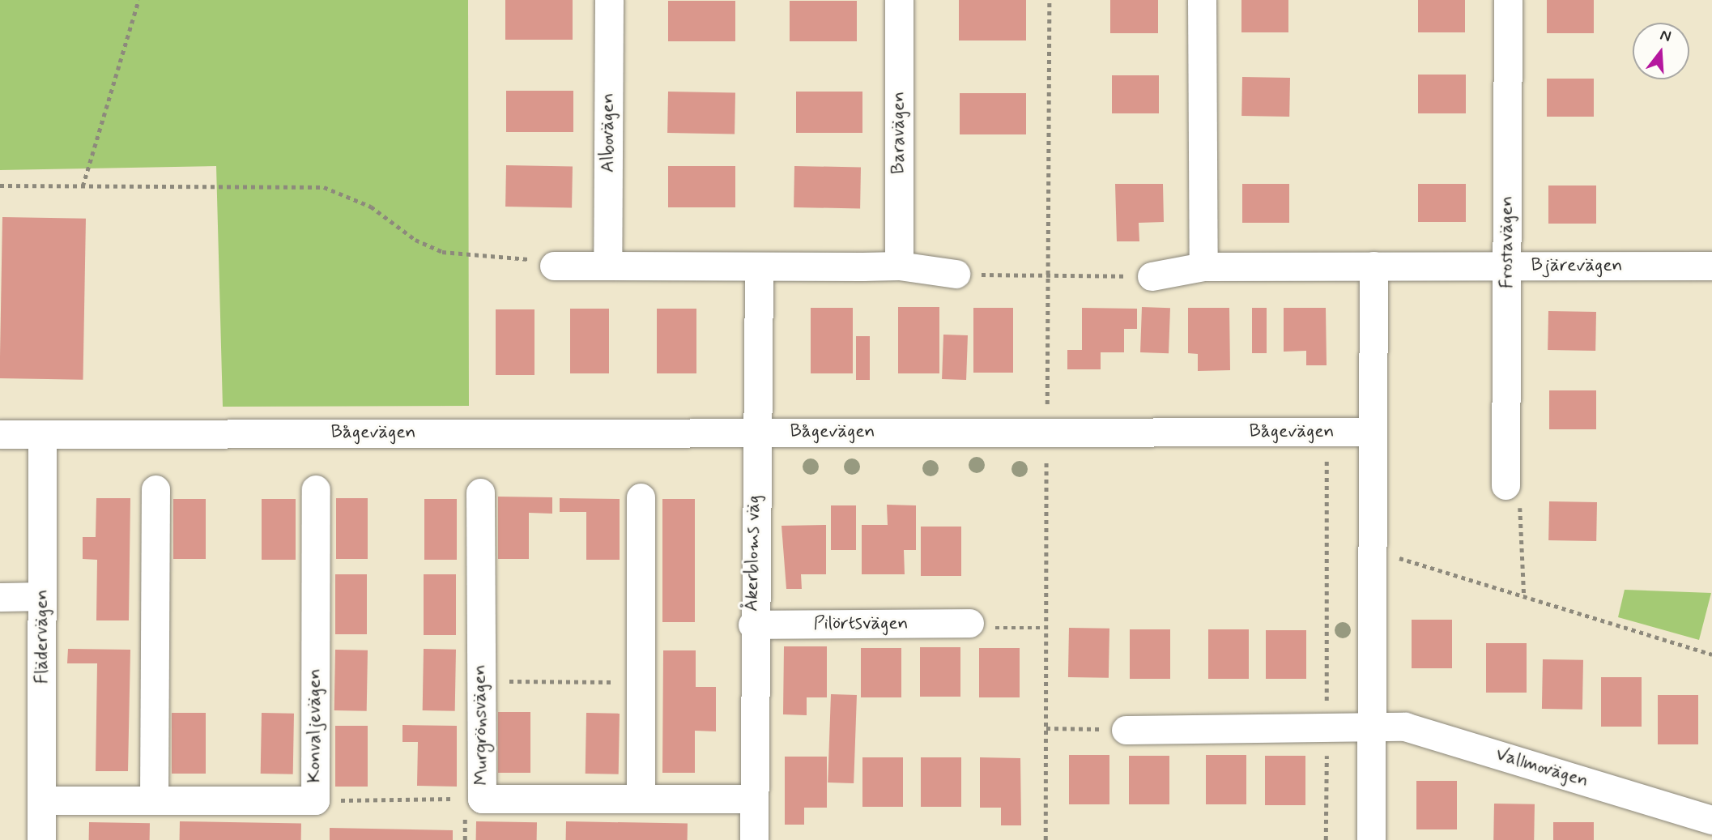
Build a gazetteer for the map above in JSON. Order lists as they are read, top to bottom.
{
  "streets": {
    "street": [
      "Albovägen",
      "Baravägen",
      "Frostavägen",
      "Bjärevägen",
      "Bågevägen",
      "Åkerbloms väg",
      "Pilörtsvägen",
      "Flädervägen",
      "Murgrönsvägen",
      "Konvaljevägen",
      "Vallmovägen"
    ]
  },
  "crossings": [
    ["Frostavägen", "Bjärevägen"],
    ["Bågevägen", "Åkerbloms väg"],
    ["Bågevägen", "Flädervägen"],
    ["Åkerbloms väg", "Pilörtsvägen"],
    ["Åkerbloms väg", "Murgrönsvägen"],
    ["Flädervägen", "Konvaljevägen"]
  ],
  "north": "top"
}
